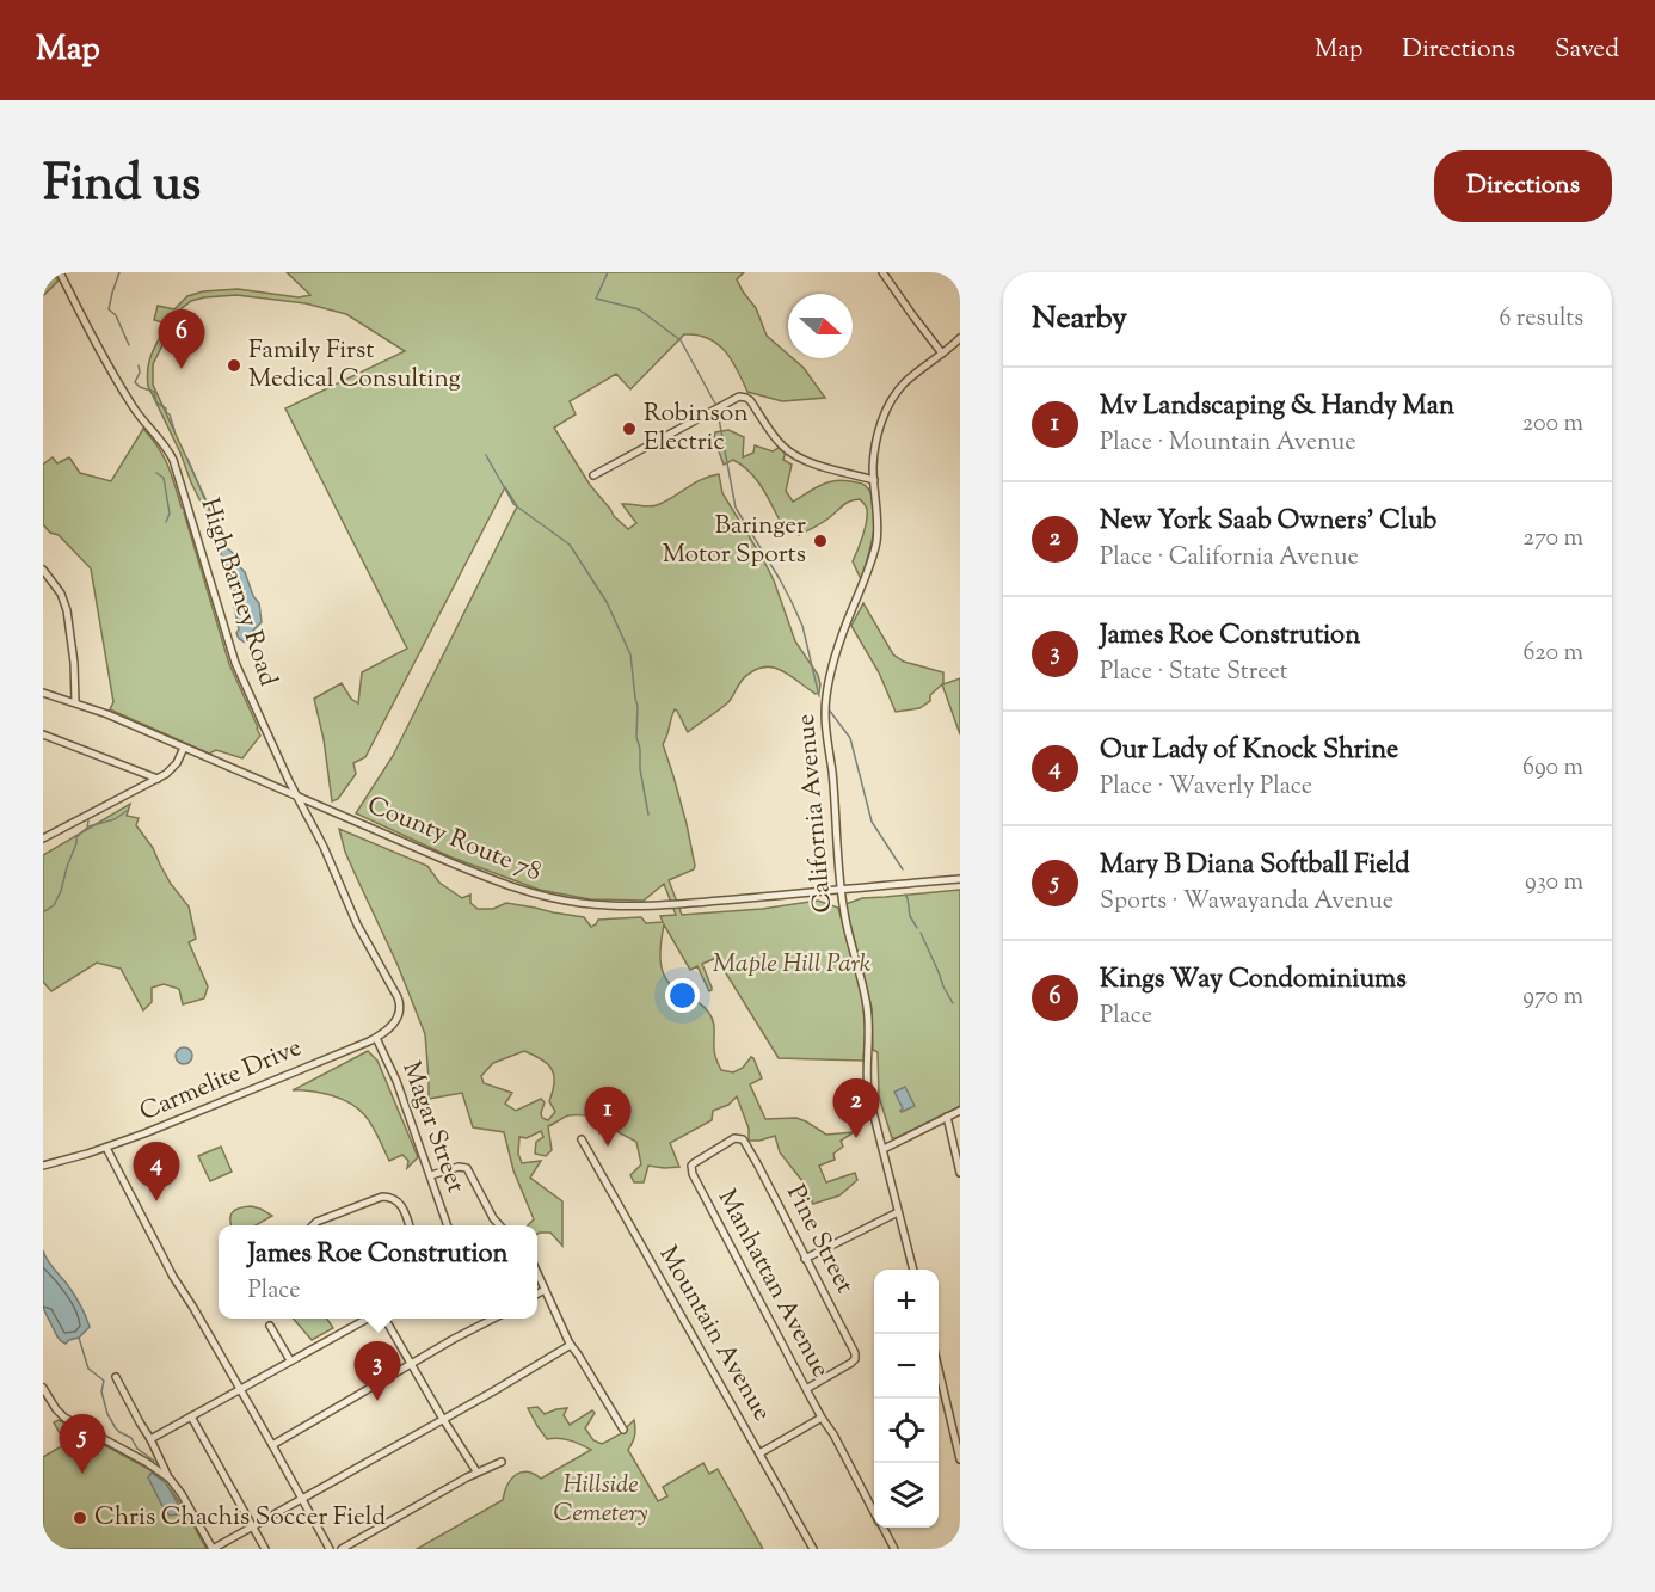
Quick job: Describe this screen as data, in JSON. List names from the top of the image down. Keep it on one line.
{"streets":{"street":["High Barney Road","California Avenue","County Route 78","Carmelite Drive","Magar Street","Pine Street","Manhattan Avenue","Mountain Avenue"]},"crossings":[["High Barney Road","County Route 78"],["High Barney Road","Carmelite Drive"],["California Avenue","County Route 78"],["Carmelite Drive","Magar Street"],["Pine Street","Manhattan Avenue"]],"parks":["Maple Hill Park","Hillside Cemetery"],"places":["Family First Medical Consulting","Robinson Electric","Baringer Motor Sports","Chris Chachis Soccer Field"],"north":"right","page":{"header":"Map","nav":["Map","Directions","Saved"],"title":"Find us","buttons":"Directions","heading":["Nearby","6 results"],"pins":["6","2","1","4","3","5"],"list":[{"mark":"1","name":"Mv Landscaping & Handy Man","note":"Place · Mountain Avenue","value":"200 m"},{"mark":"2","name":"New York Saab Owners’ Club","note":"Place · California Avenue","value":"270 m"},{"mark":"3","name":"James Roe Constrution","note":"Place · State Street","value":"620 m"},{"mark":"4","name":"Our Lady of Knock Shrine","note":"Place · Waverly Place","value":"690 m"},{"mark":"5","name":"Mary B Diana Softball Field","note":"Sports · Wawayanda Avenue","value":"930 m"},{"mark":"6","name":"Kings Way Condominiums","note":"Place","value":"970 m"}],"popup":["James Roe Constrution","Place"],"map_buttons":["+","−"]}}
